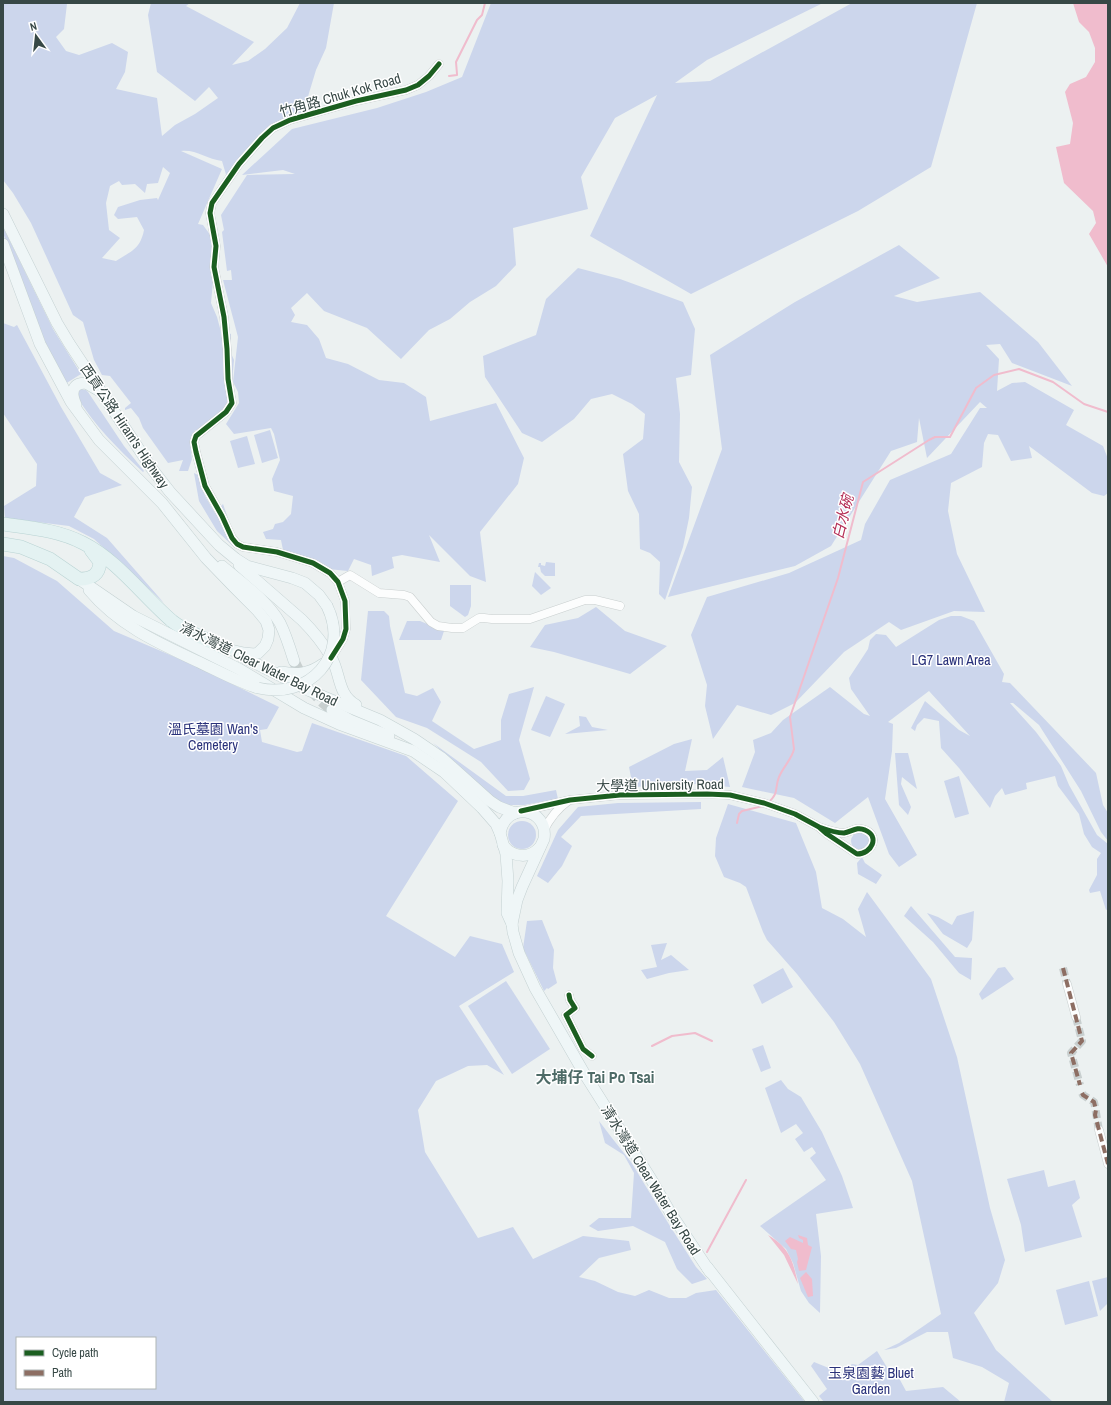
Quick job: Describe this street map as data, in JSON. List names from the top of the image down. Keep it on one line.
{"streets":{"main road":["西貢公路 Hiram's Highway","清水灣道 Clear Water Bay Road"],"street":["竹角路 Chuk Kok Road","大學道 University Road"]},"crossings":[["西貢公路 Hiram's Highway","清水灣道 Clear Water Bay Road"],["清水灣道 Clear Water Bay Road","大學道 University Road"]],"districts":["大埔仔 Tai Po Tsai"],"water":["白水碗"],"parks":["LG7 Lawn Area","溫氏墓園 Wan's Cemetery","玉泉園藝 Bluet Garden"],"legend":["Cycle path","Path"],"north":"top"}
